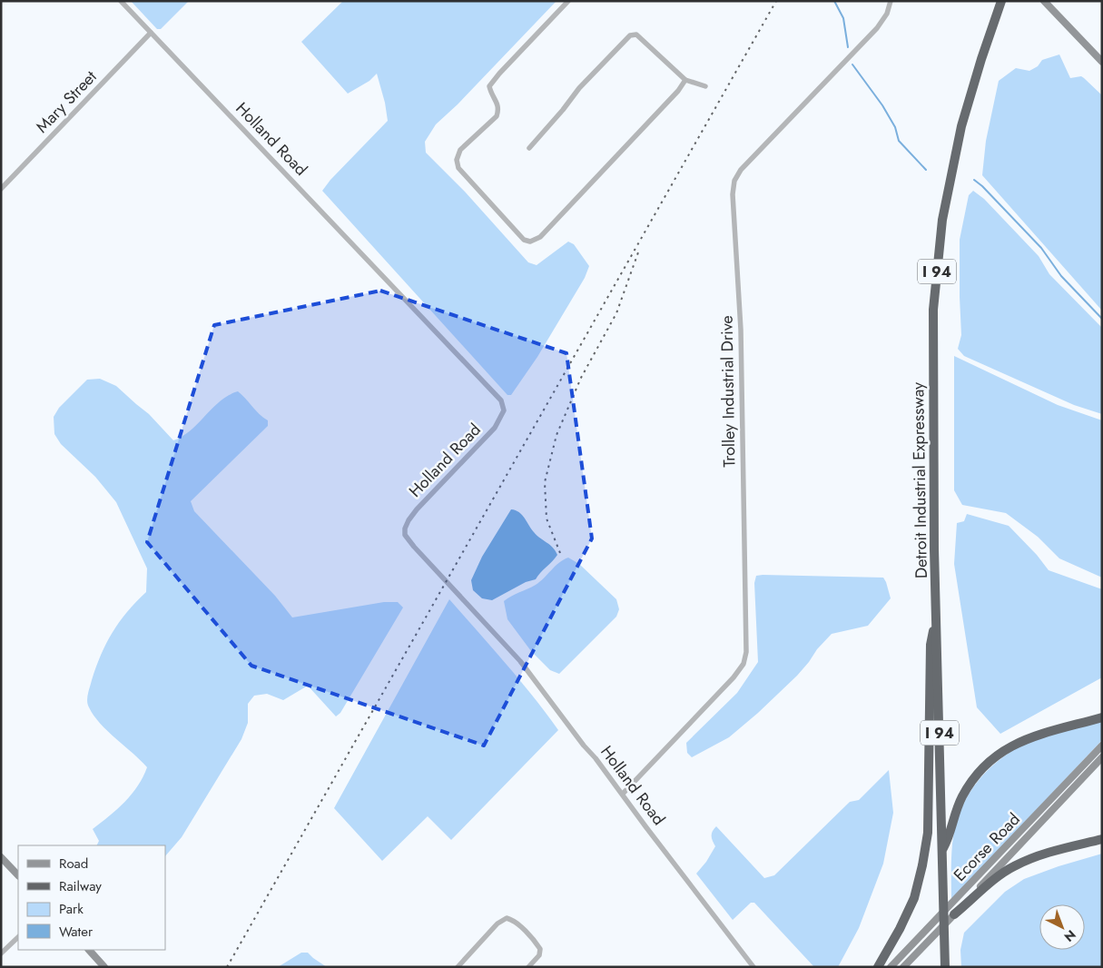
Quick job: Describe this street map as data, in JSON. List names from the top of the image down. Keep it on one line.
{"streets":{"highway":["I 94","Detroit Industrial Expressway"],"main road":["Ecorse Road"],"street":["Mary Street","Holland Road","Trolley Industrial Drive"]},"crossings":[["Mary Street","Holland Road"],["Holland Road","Trolley Industrial Drive"]],"legend":["Road","Railway","Park","Water"],"north":"bottom right"}
